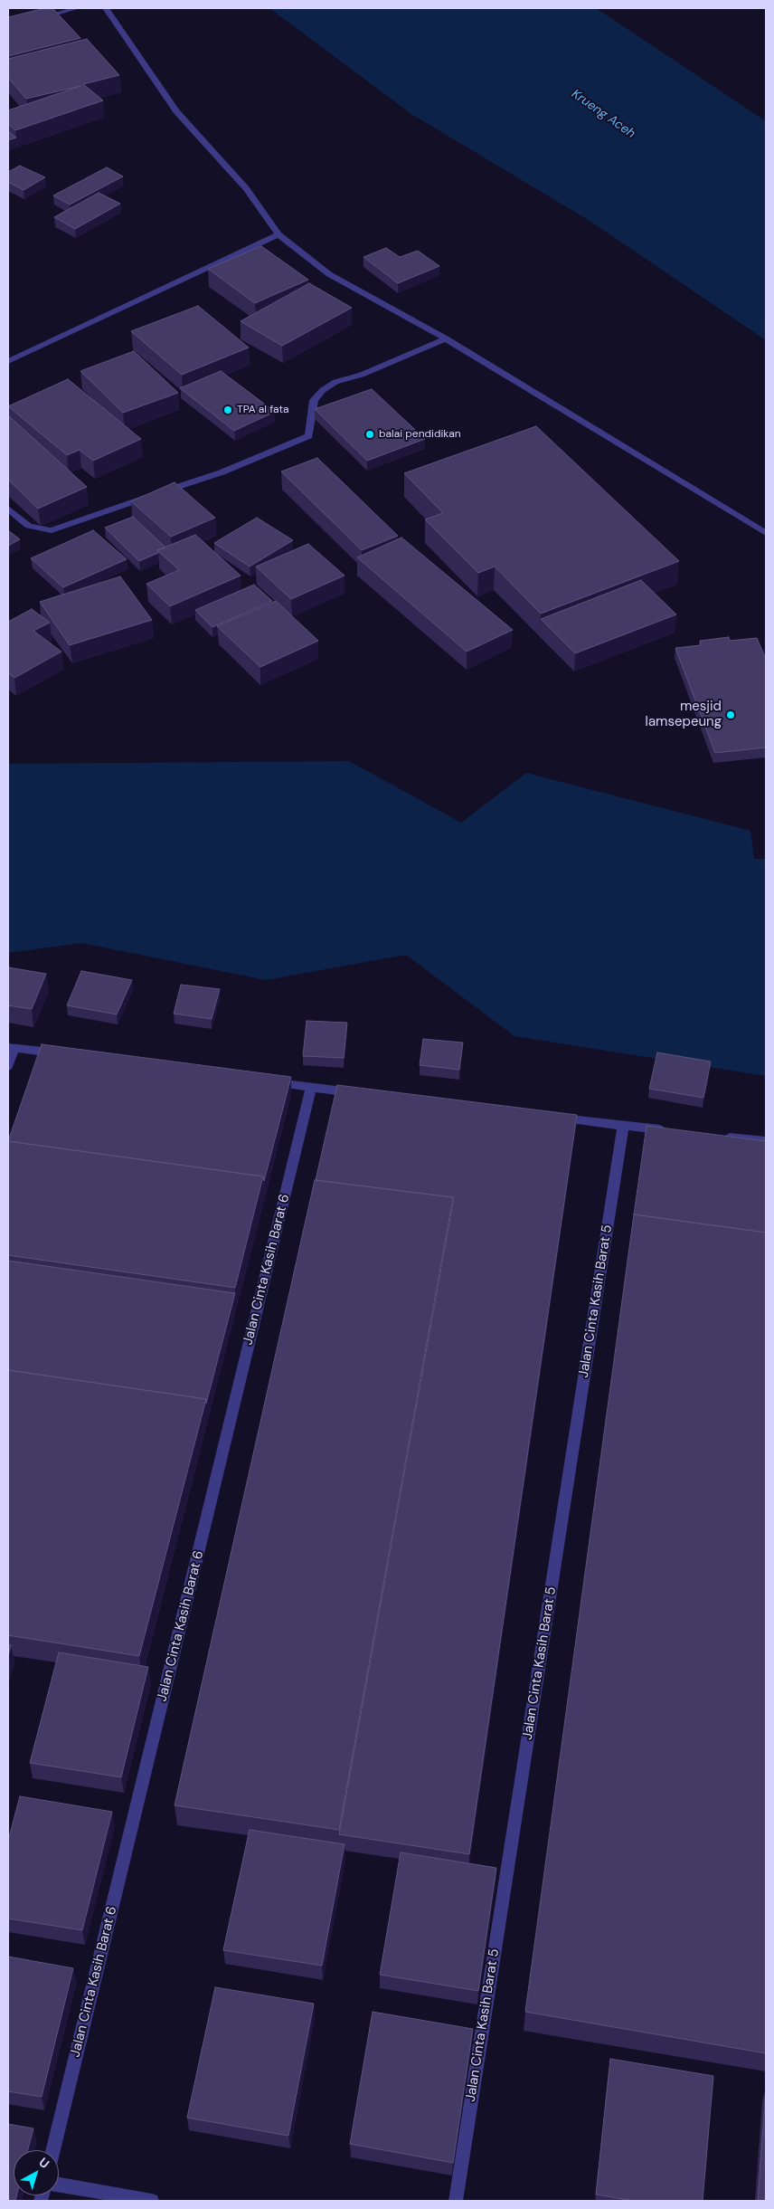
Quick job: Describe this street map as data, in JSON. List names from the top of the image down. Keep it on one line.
{"streets":{"street":["Jalan Cinta Kasih Barat 6","Jalan Cinta Kasih Barat 5"]},"water":["Krueng Aceh"],"places":["TPA al fata","balai pendidikan","mesjid lamsepeung"],"north":"top right"}
